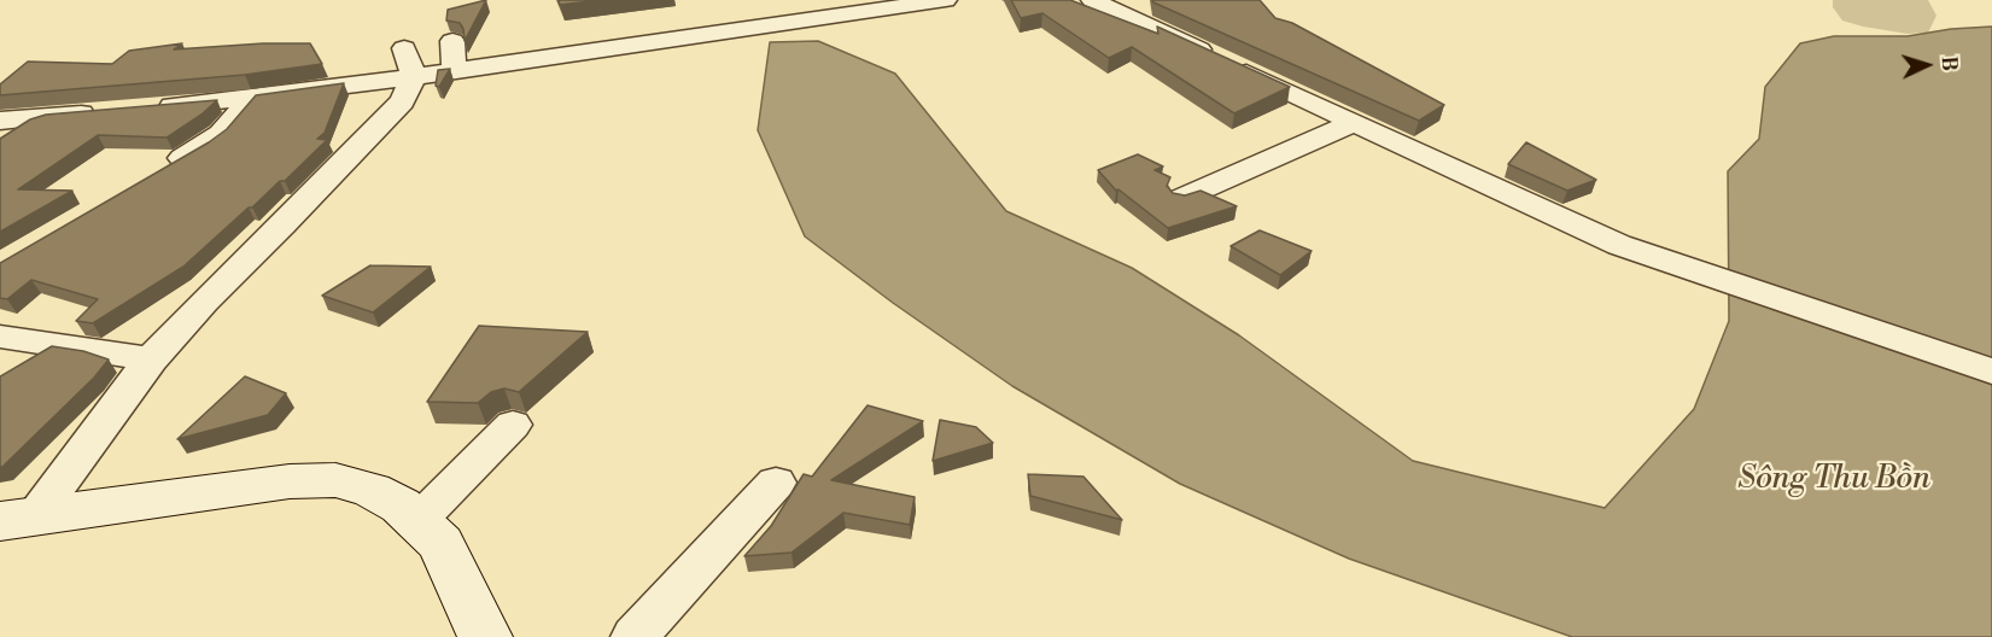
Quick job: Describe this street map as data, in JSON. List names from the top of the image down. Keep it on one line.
{"water":["Sông Thu Bồn"],"north":"right"}
